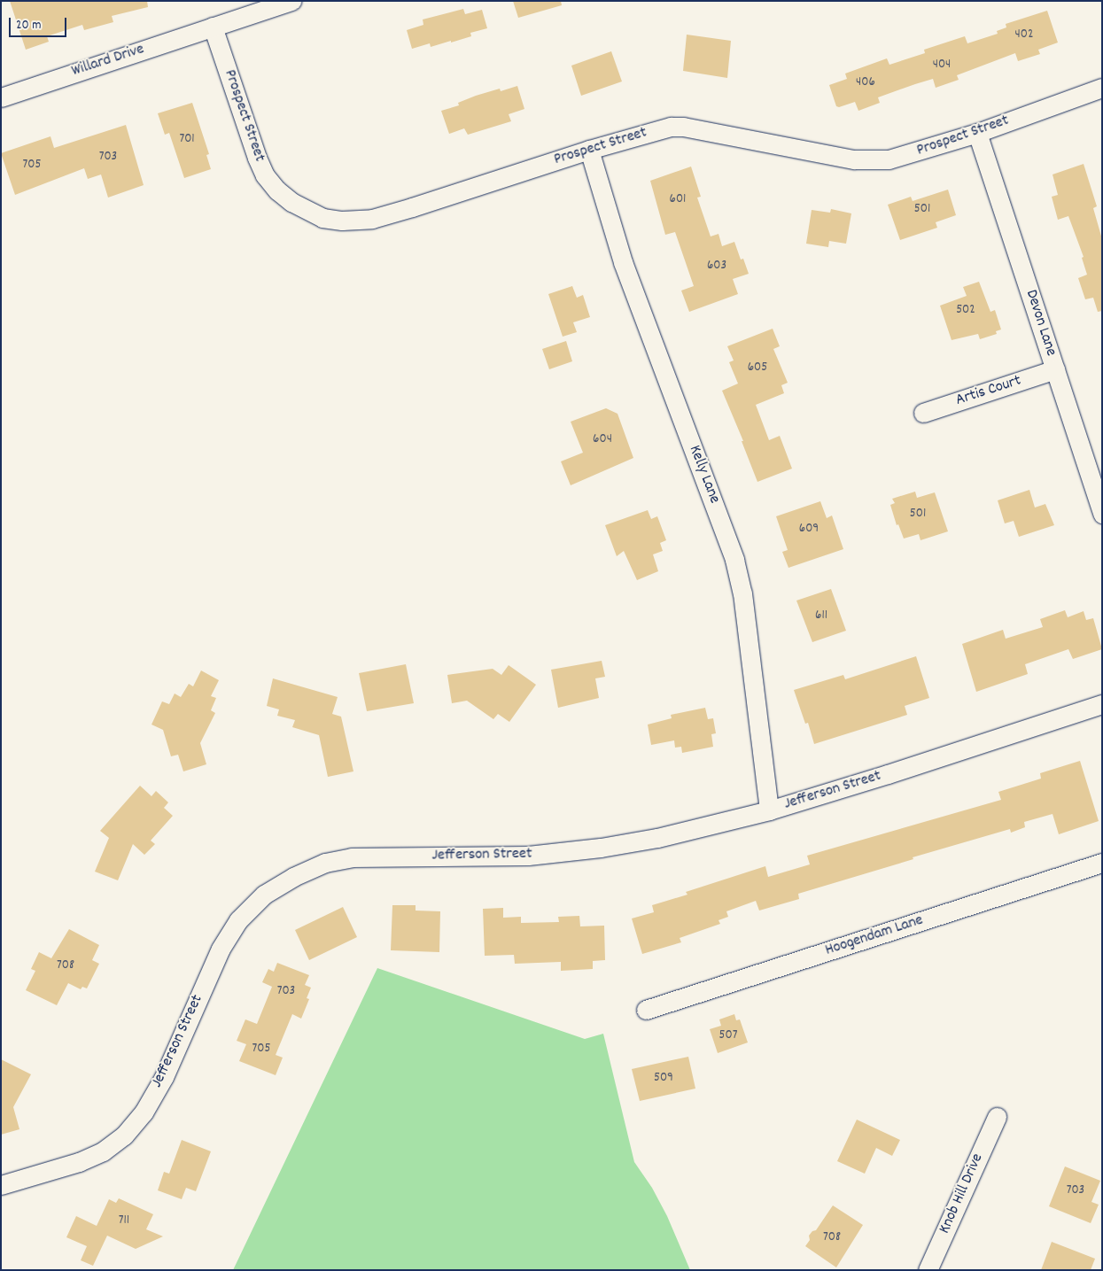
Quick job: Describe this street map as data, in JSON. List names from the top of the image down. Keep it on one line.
{"streets":{"street":["Willard Drive","Prospect Street","Devon Lane","Artis Court","Kelly Lane","Jefferson Street","Hoogendam Lane","Knob Hill Drive"]},"crossings":[["Willard Drive","Prospect Street"],["Prospect Street","Devon Lane"],["Prospect Street","Kelly Lane"],["Devon Lane","Artis Court"],["Kelly Lane","Jefferson Street"]],"house_numbers":["402","404","406","701","703","705","601","501","603","502","605","604","501","609","611","708","703","507","705","509","703","711","708"],"scale_bar":"20 m"}
